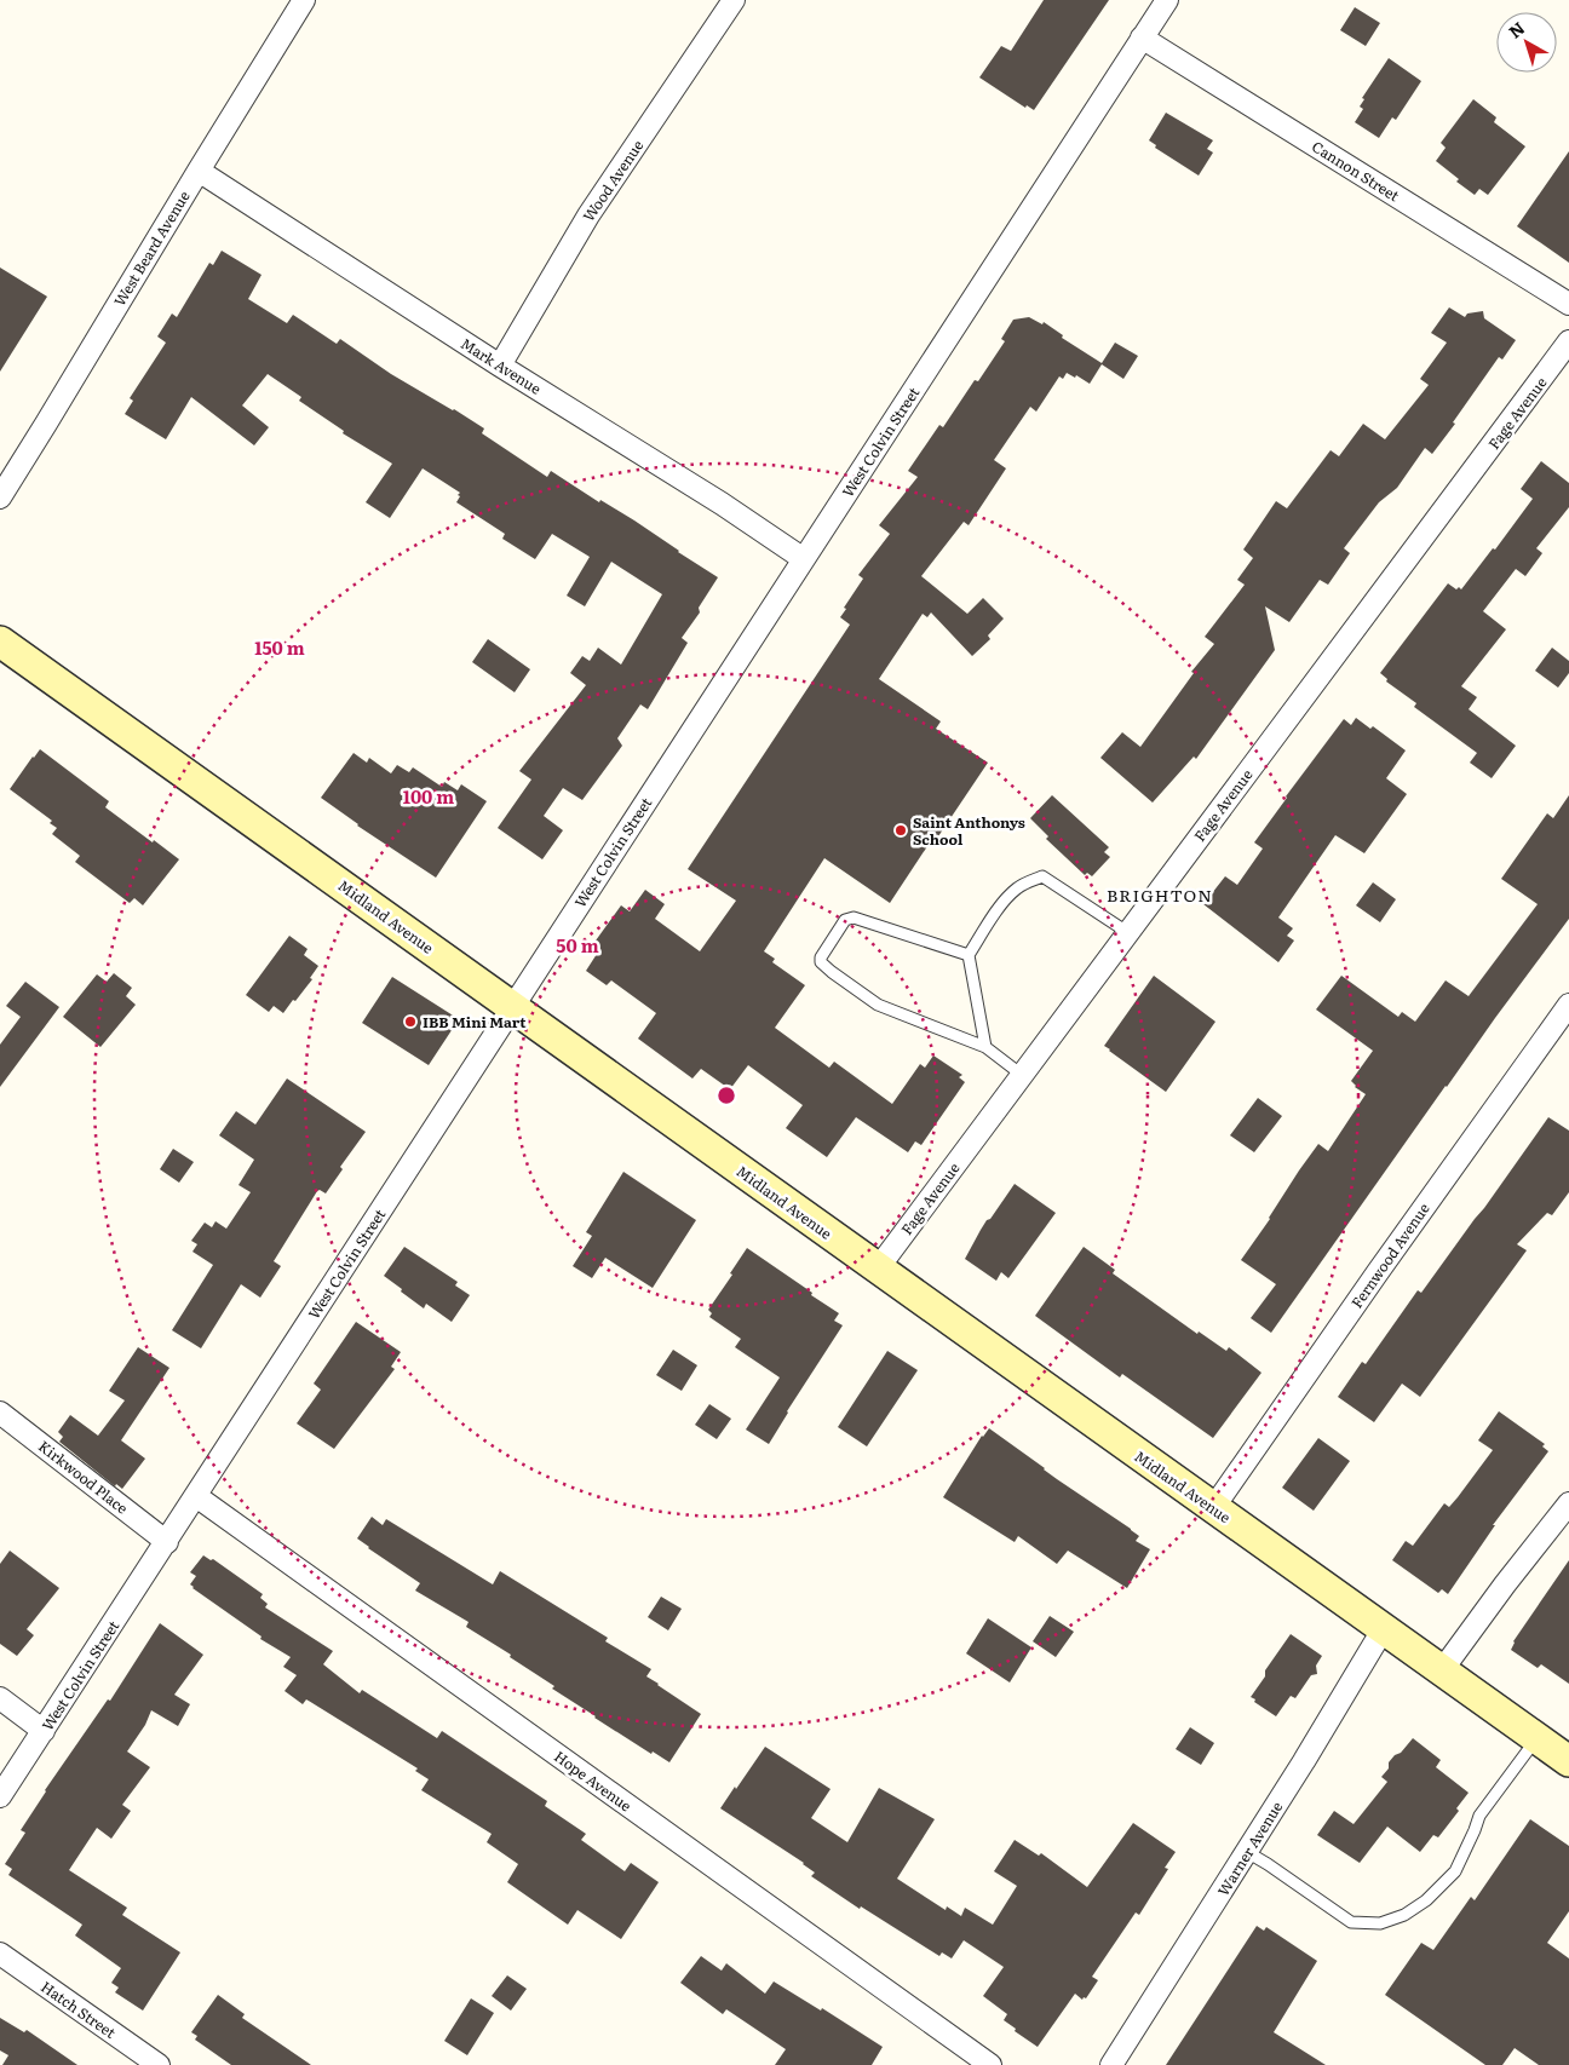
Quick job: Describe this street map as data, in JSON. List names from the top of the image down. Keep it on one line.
{"streets":{"street":["Cannon Street","Wood Avenue","West Beard Avenue","Mark Avenue","Fage Avenue","West Colvin Street","Midland Avenue","Fernwood Avenue","Kirkwood Place","Hope Avenue","Warner Avenue","Hatch Street"]},"crossings":[["Cannon Street","West Colvin Street"],["Wood Avenue","Mark Avenue"],["West Beard Avenue","Mark Avenue"],["Mark Avenue","West Colvin Street"],["Fage Avenue","Midland Avenue"],["West Colvin Street","Midland Avenue"],["West Colvin Street","Kirkwood Place"],["West Colvin Street","Hope Avenue"],["Midland Avenue","Fernwood Avenue"],["Midland Avenue","Warner Avenue"]],"districts":["BRIGHTON"],"places":["Saint Anthonys School","IBB Mini Mart"],"north":"top left","rings":["150 m","100 m","50 m"]}
